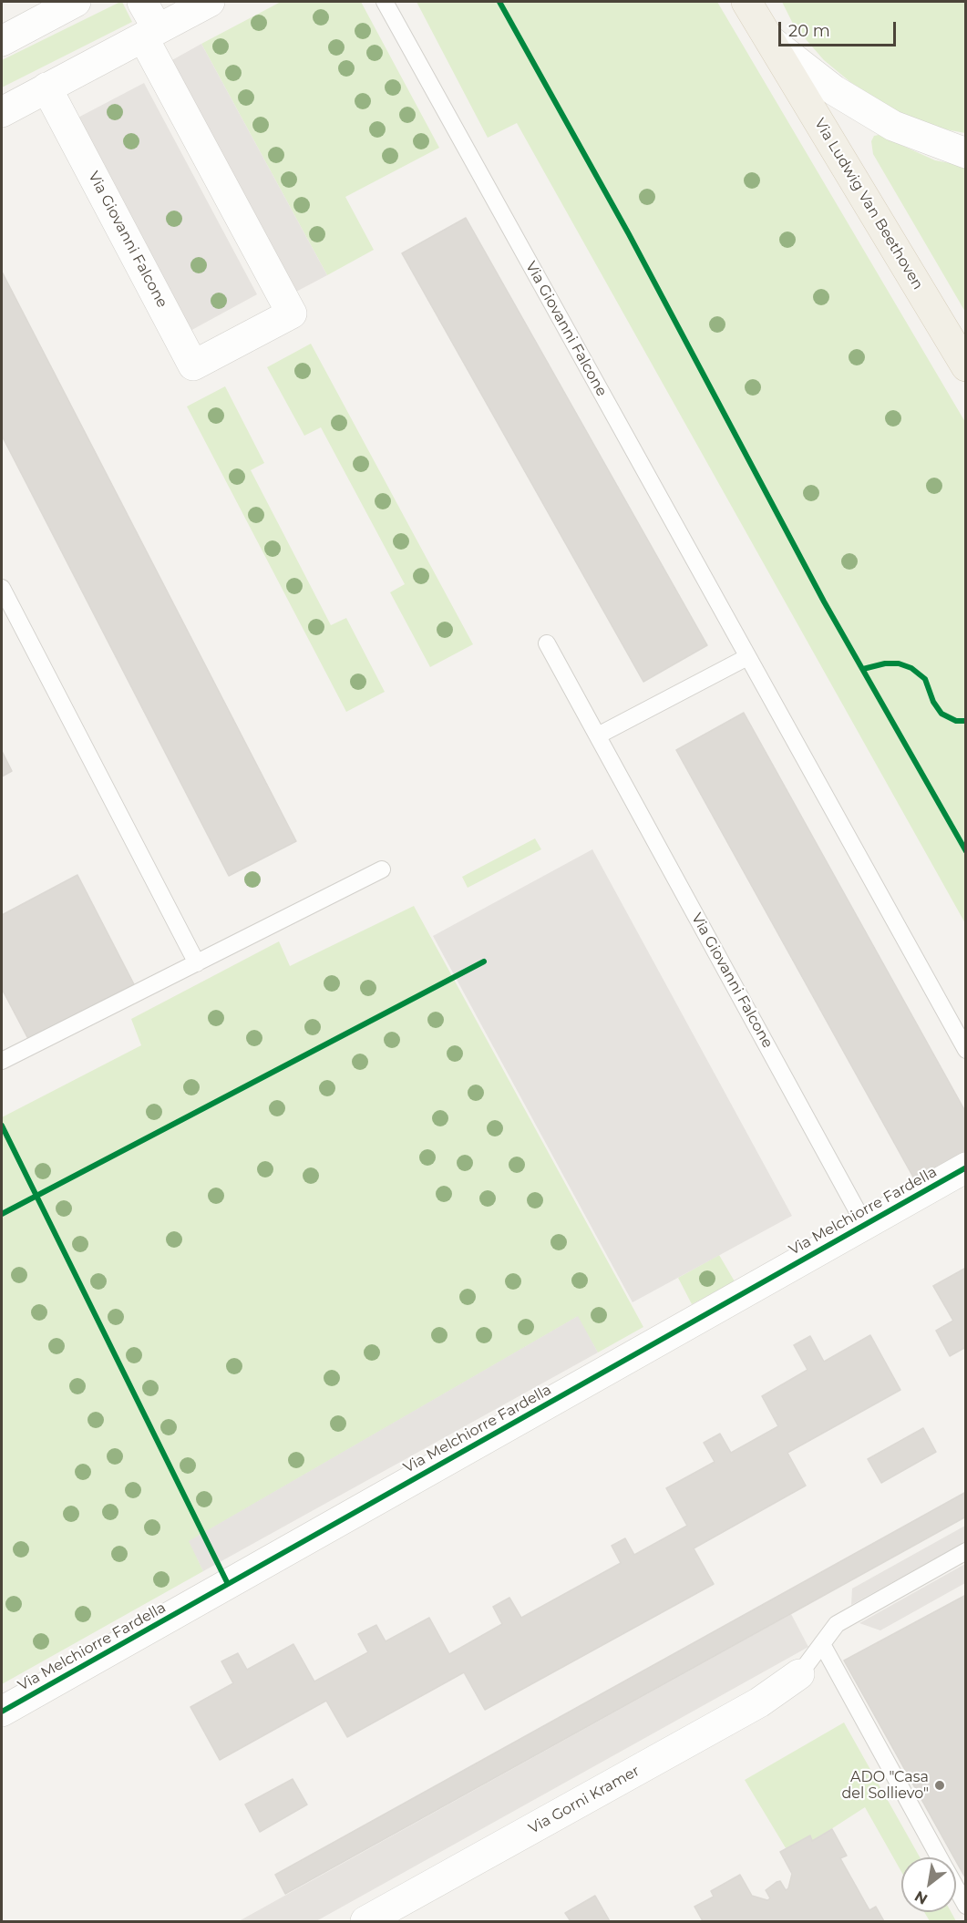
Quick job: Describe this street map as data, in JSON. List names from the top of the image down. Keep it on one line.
{"streets":{"main road":["Via Ludwig Van Beethoven"],"street":["Via Giovanni Falcone","Via Melchiorre Fardella","Via Gorni Kramer"]},"crossings":[["Via Giovanni Falcone","Via Melchiorre Fardella"]],"places":["ADO \"Casa del Sollievo\""],"scale_bar":"20 m","north":"bottom left"}
